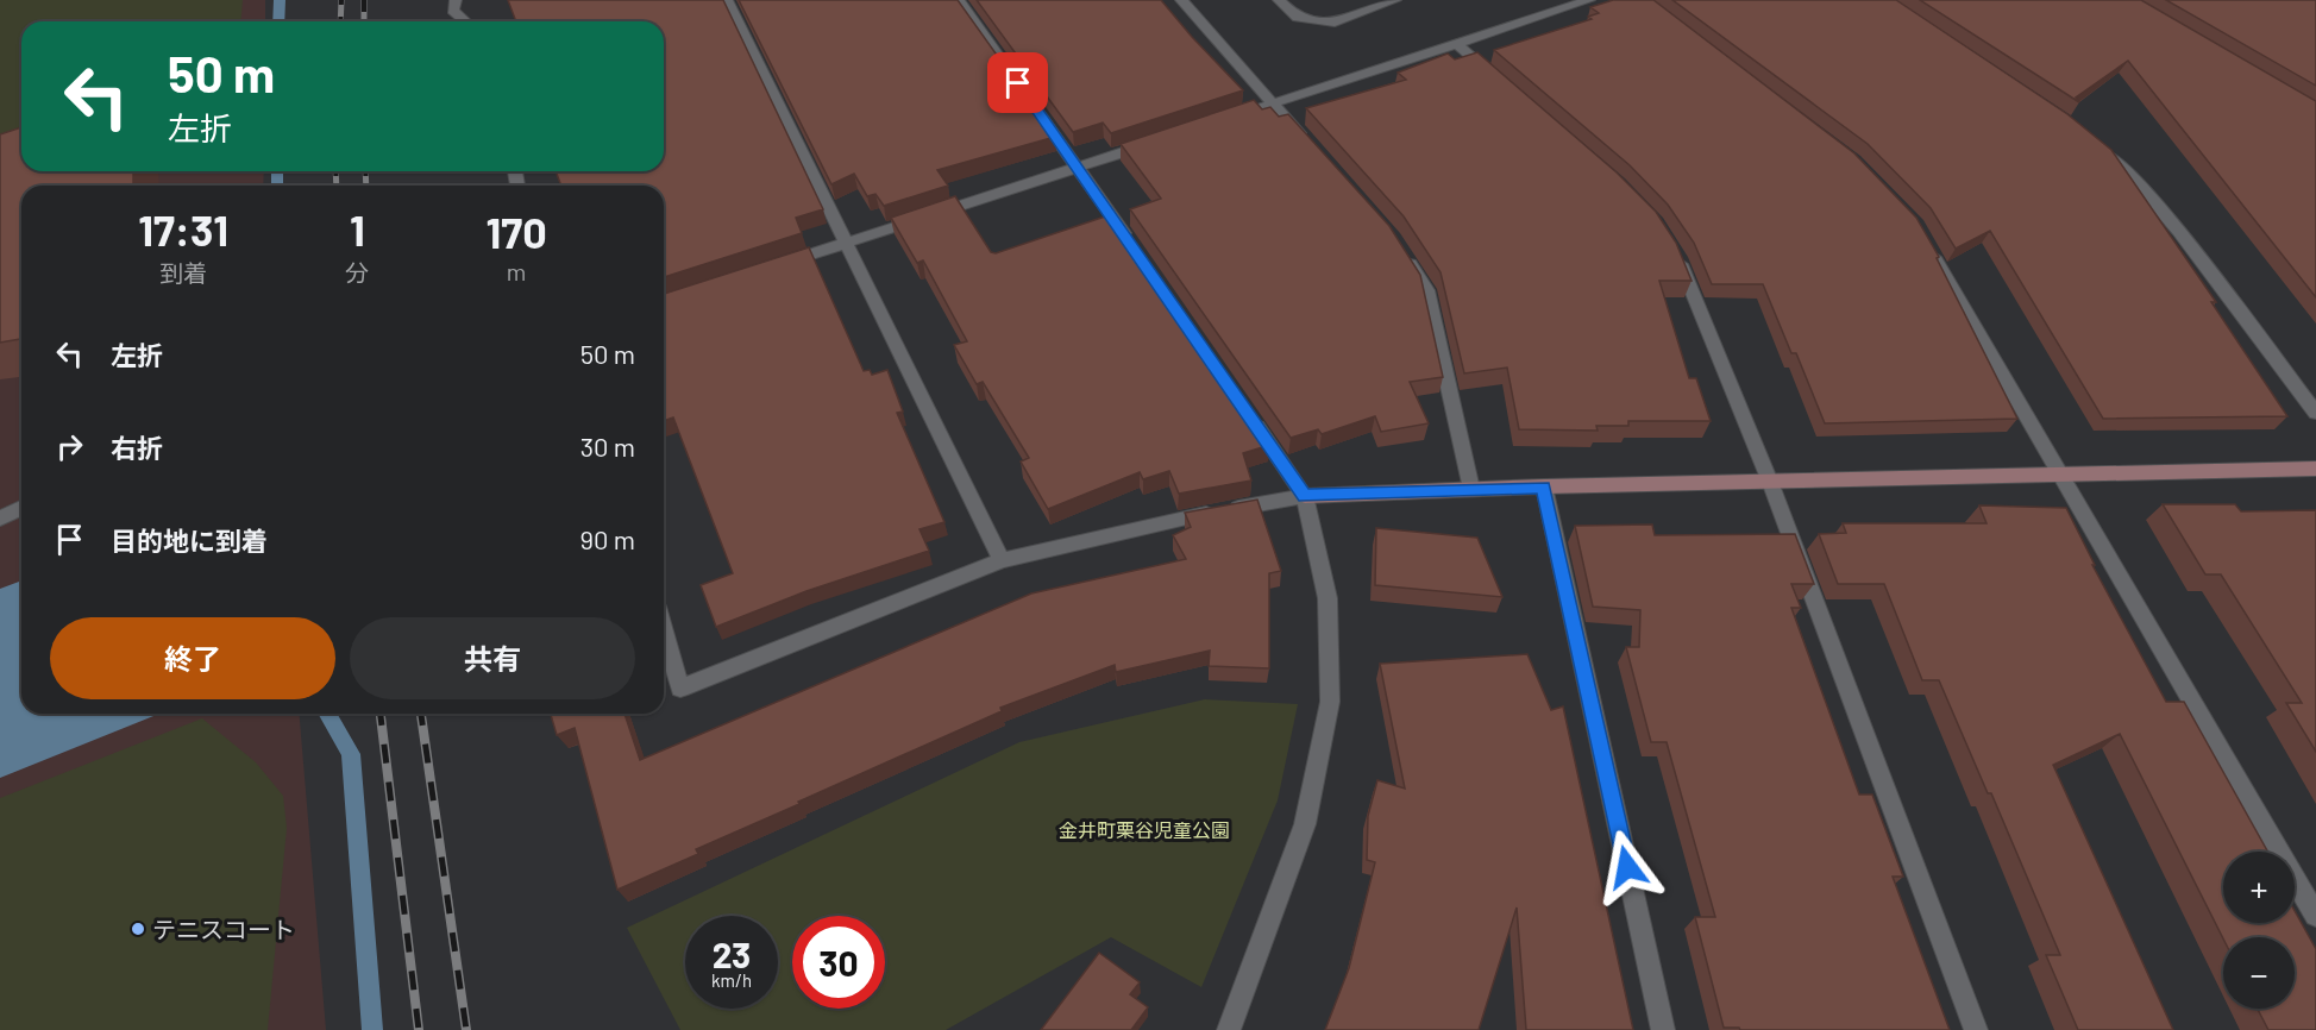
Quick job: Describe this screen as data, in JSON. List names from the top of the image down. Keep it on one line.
{"parks":["金井町栗谷児童公園"],"places":["テニスコート"],"page":{"turn":["50 m","左折"],"eta":["17:31","到着","1","分","170","m"],"list":[{"name":"左折","value":"50 m"},{"name":"右折","value":"30 m"},{"name":"目的地に到着","value":"90 m"}],"buttons":["終了","共有"],"map_buttons":["+","−"],"speed":"23 km/h","limit":"30"}}
